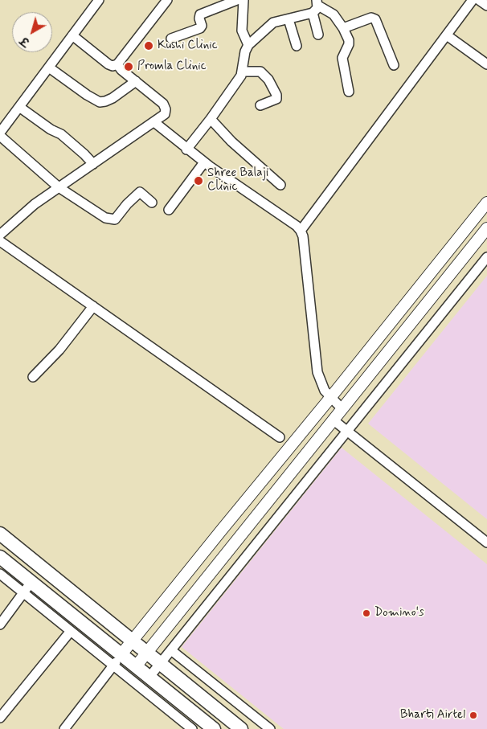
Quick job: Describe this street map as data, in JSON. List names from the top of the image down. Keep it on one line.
{"places":["Kushi Clinic","Promla Clinic","Shree Balaji Clinic","Domino's","Bharti Airtel"],"north":"bottom left"}
